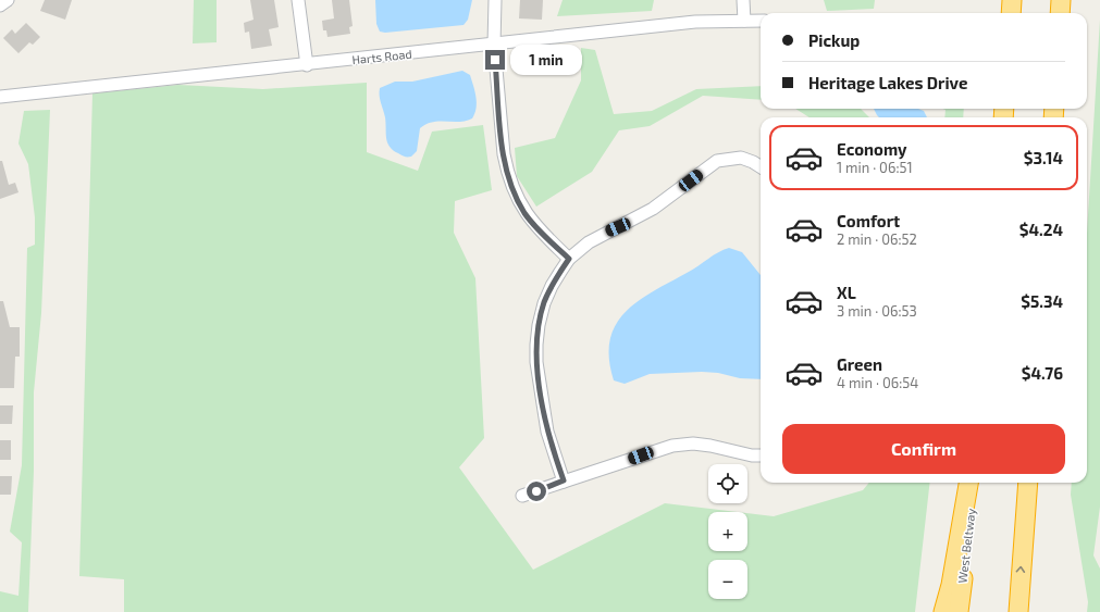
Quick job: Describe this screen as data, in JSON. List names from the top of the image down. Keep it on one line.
{"streets":{"highway":["West Beltway"],"street":["Harts Road"]},"page":{"banner":["Pickup","Heritage Lakes Drive"],"bubble":"1 min","list":[{"name":"Economy","note":"1 min · 06:51","value":"$3.14"},{"name":"Comfort","note":"2 min · 06:52","value":"$4.24"},{"name":"XL","note":"3 min · 06:53","value":"$5.34"},{"name":"Green","note":"4 min · 06:54","value":"$4.76"}],"buttons":"Confirm","map_buttons":["+","−"]}}
